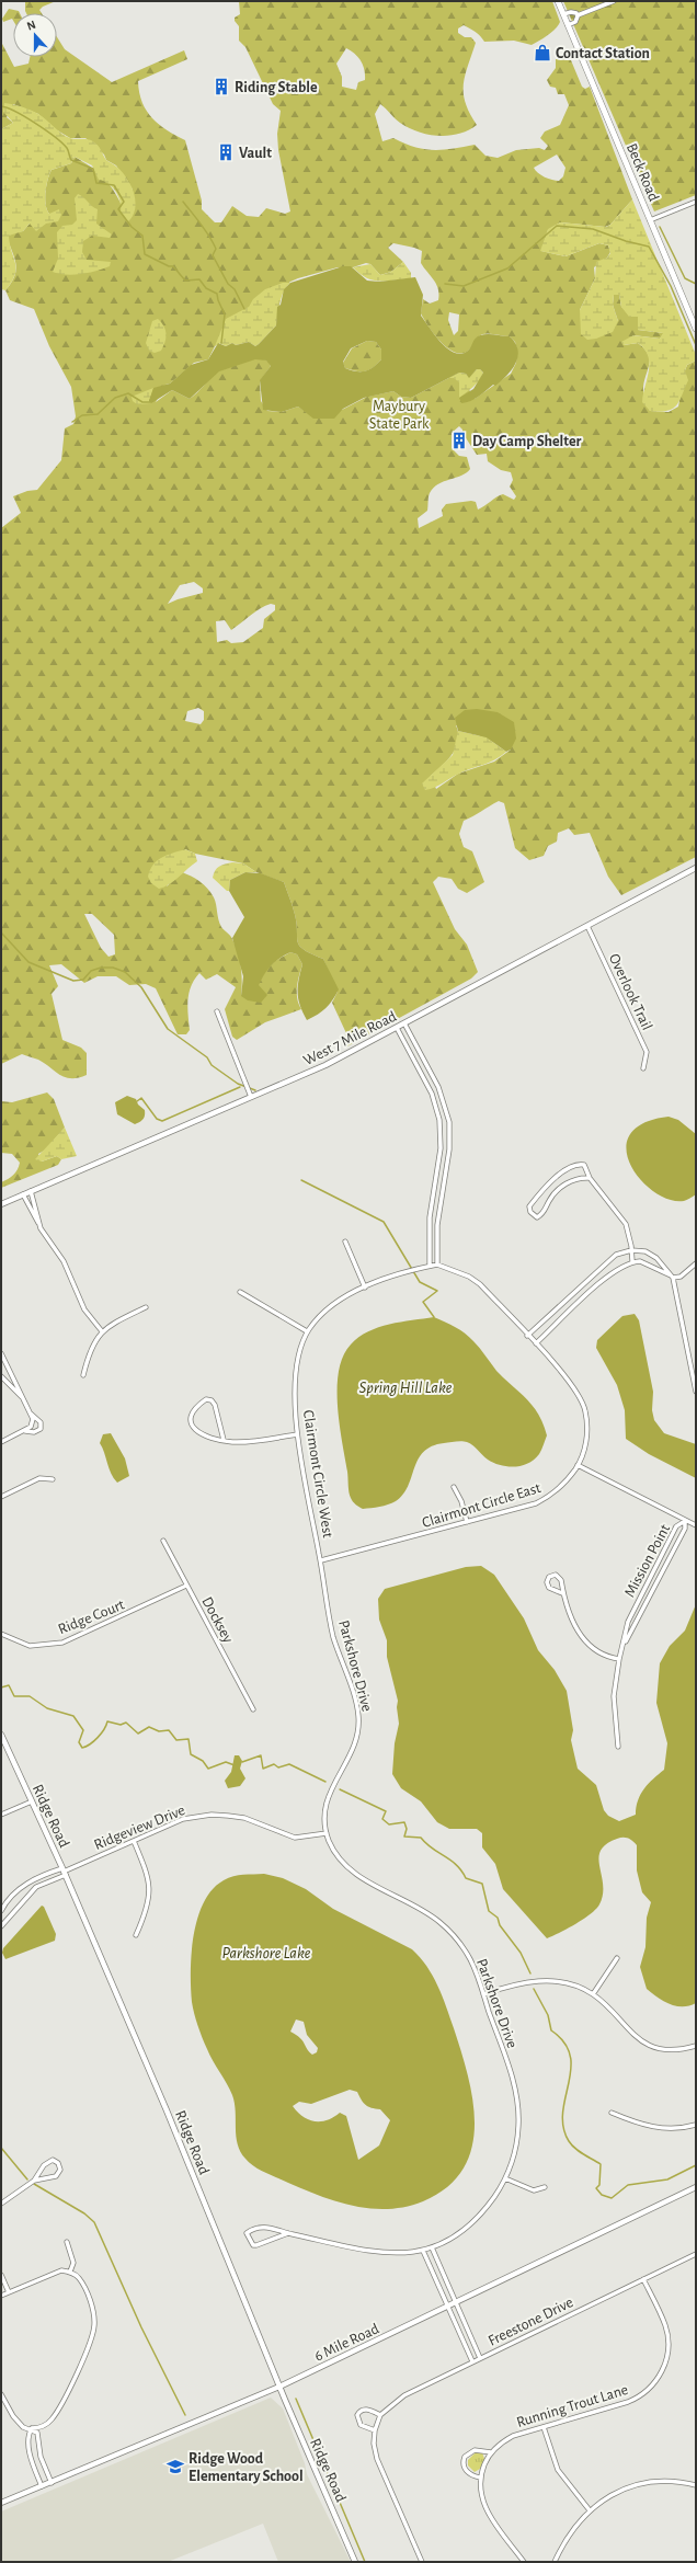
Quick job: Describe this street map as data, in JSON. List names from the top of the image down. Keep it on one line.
{"streets":{"main road":["Beck Road"],"street":["Overlook Trail","West 7 Mile Road","Clairmont Circle West","Clairmont Circle East","Mission Point","Ridge Court","Docksey","Parkshore Drive","Ridge Road","Ridgeview Drive","Freestone Drive","6 Mile Road","Running Trout Lane"]},"crossings":[["Overlook Trail","West 7 Mile Road"],["Clairmont Circle West","Clairmont Circle East"],["Clairmont Circle West","Parkshore Drive"],["Clairmont Circle East","Parkshore Drive"],["Ridge Court","Docksey"],["Parkshore Drive","Ridgeview Drive"],["Ridge Road","Ridgeview Drive"],["Ridge Road","6 Mile Road"],["Freestone Drive","Running Trout Lane"]],"water":["Spring Hill Lake","Parkshore Lake"],"parks":["Maybury State Park"],"places":{"shop":["Contact Station"],"building":["Riding Stable","Vault","Day Camp Shelter"],"school or university":["Ridge Wood Elementary School"]},"north":"top"}
